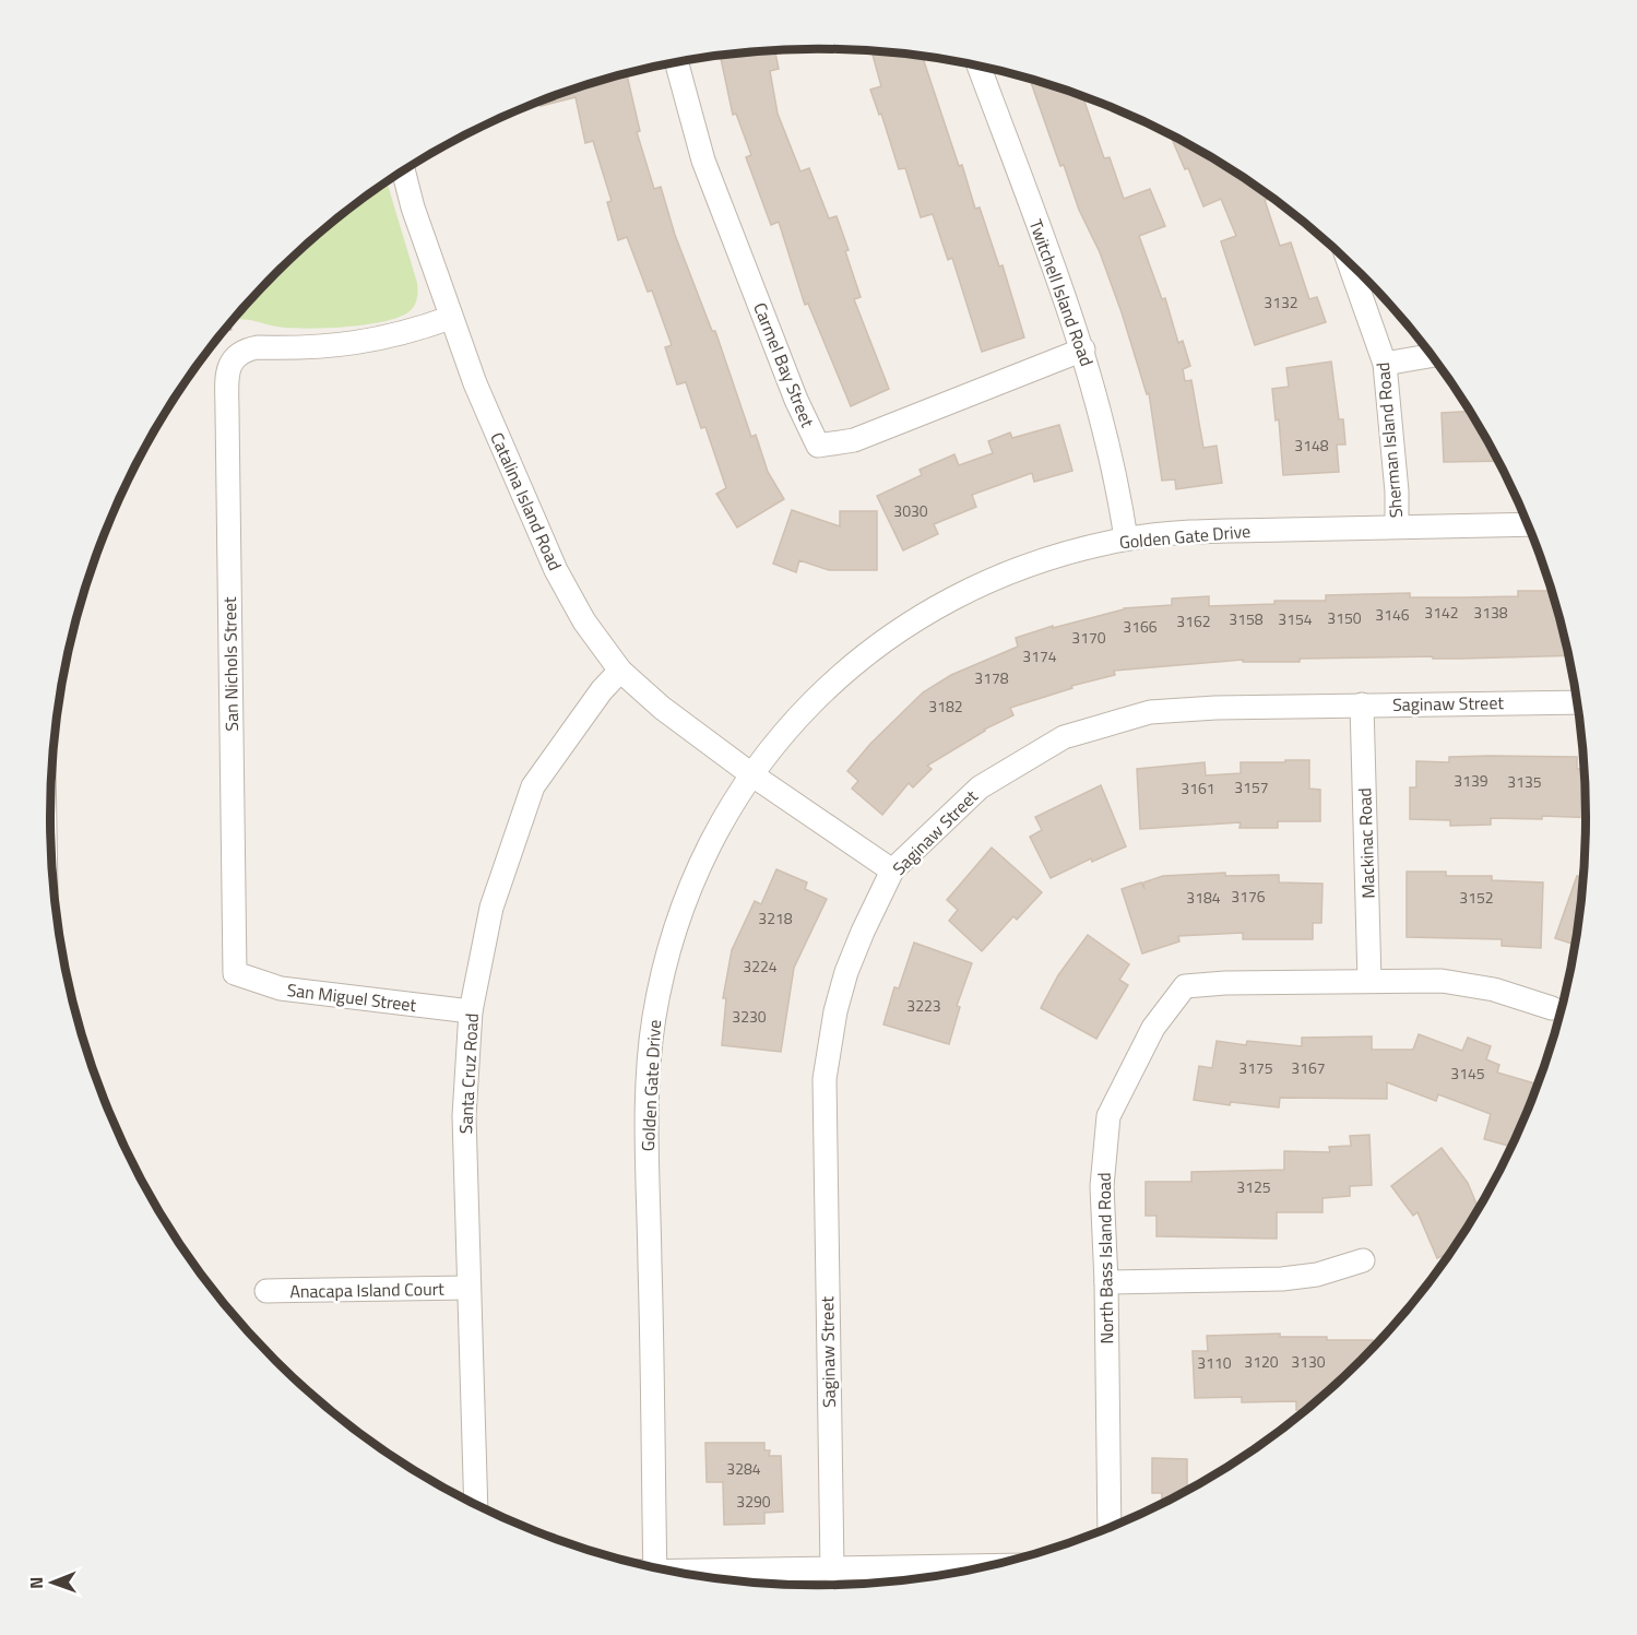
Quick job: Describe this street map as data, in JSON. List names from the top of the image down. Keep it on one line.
{"streets":{"street":["Twitchell Island Road","Carmel Bay Street","Sherman Island Road","Catalina Island Road","Golden Gate Drive","San Nichols Street","Saginaw Street","Mackinac Road","San Miguel Street","Santa Cruz Road","North Bass Island Road","Anacapa Island Court"]},"crossings":[["Twitchell Island Road","Carmel Bay Street"],["Twitchell Island Road","Golden Gate Drive"],["Sherman Island Road","Golden Gate Drive"],["Catalina Island Road","Golden Gate Drive"],["Catalina Island Road","San Nichols Street"],["Catalina Island Road","Saginaw Street"],["Catalina Island Road","Santa Cruz Road"],["San Nichols Street","San Miguel Street"],["Saginaw Street","Mackinac Road"],["Mackinac Road","North Bass Island Road"],["San Miguel Street","Santa Cruz Road"],["Santa Cruz Road","Anacapa Island Court"]],"house_numbers":["3132","3148","3030","3142","3138","3146","3150","3158","3154","3162","3166","3170","3174","3178","3182","3139","3135","3157","3161","3176","3184","3152","3218","3224","3223","3230","3175","3167","3145","3125","3120","3130","3110","3284","3290"],"north":"left"}
